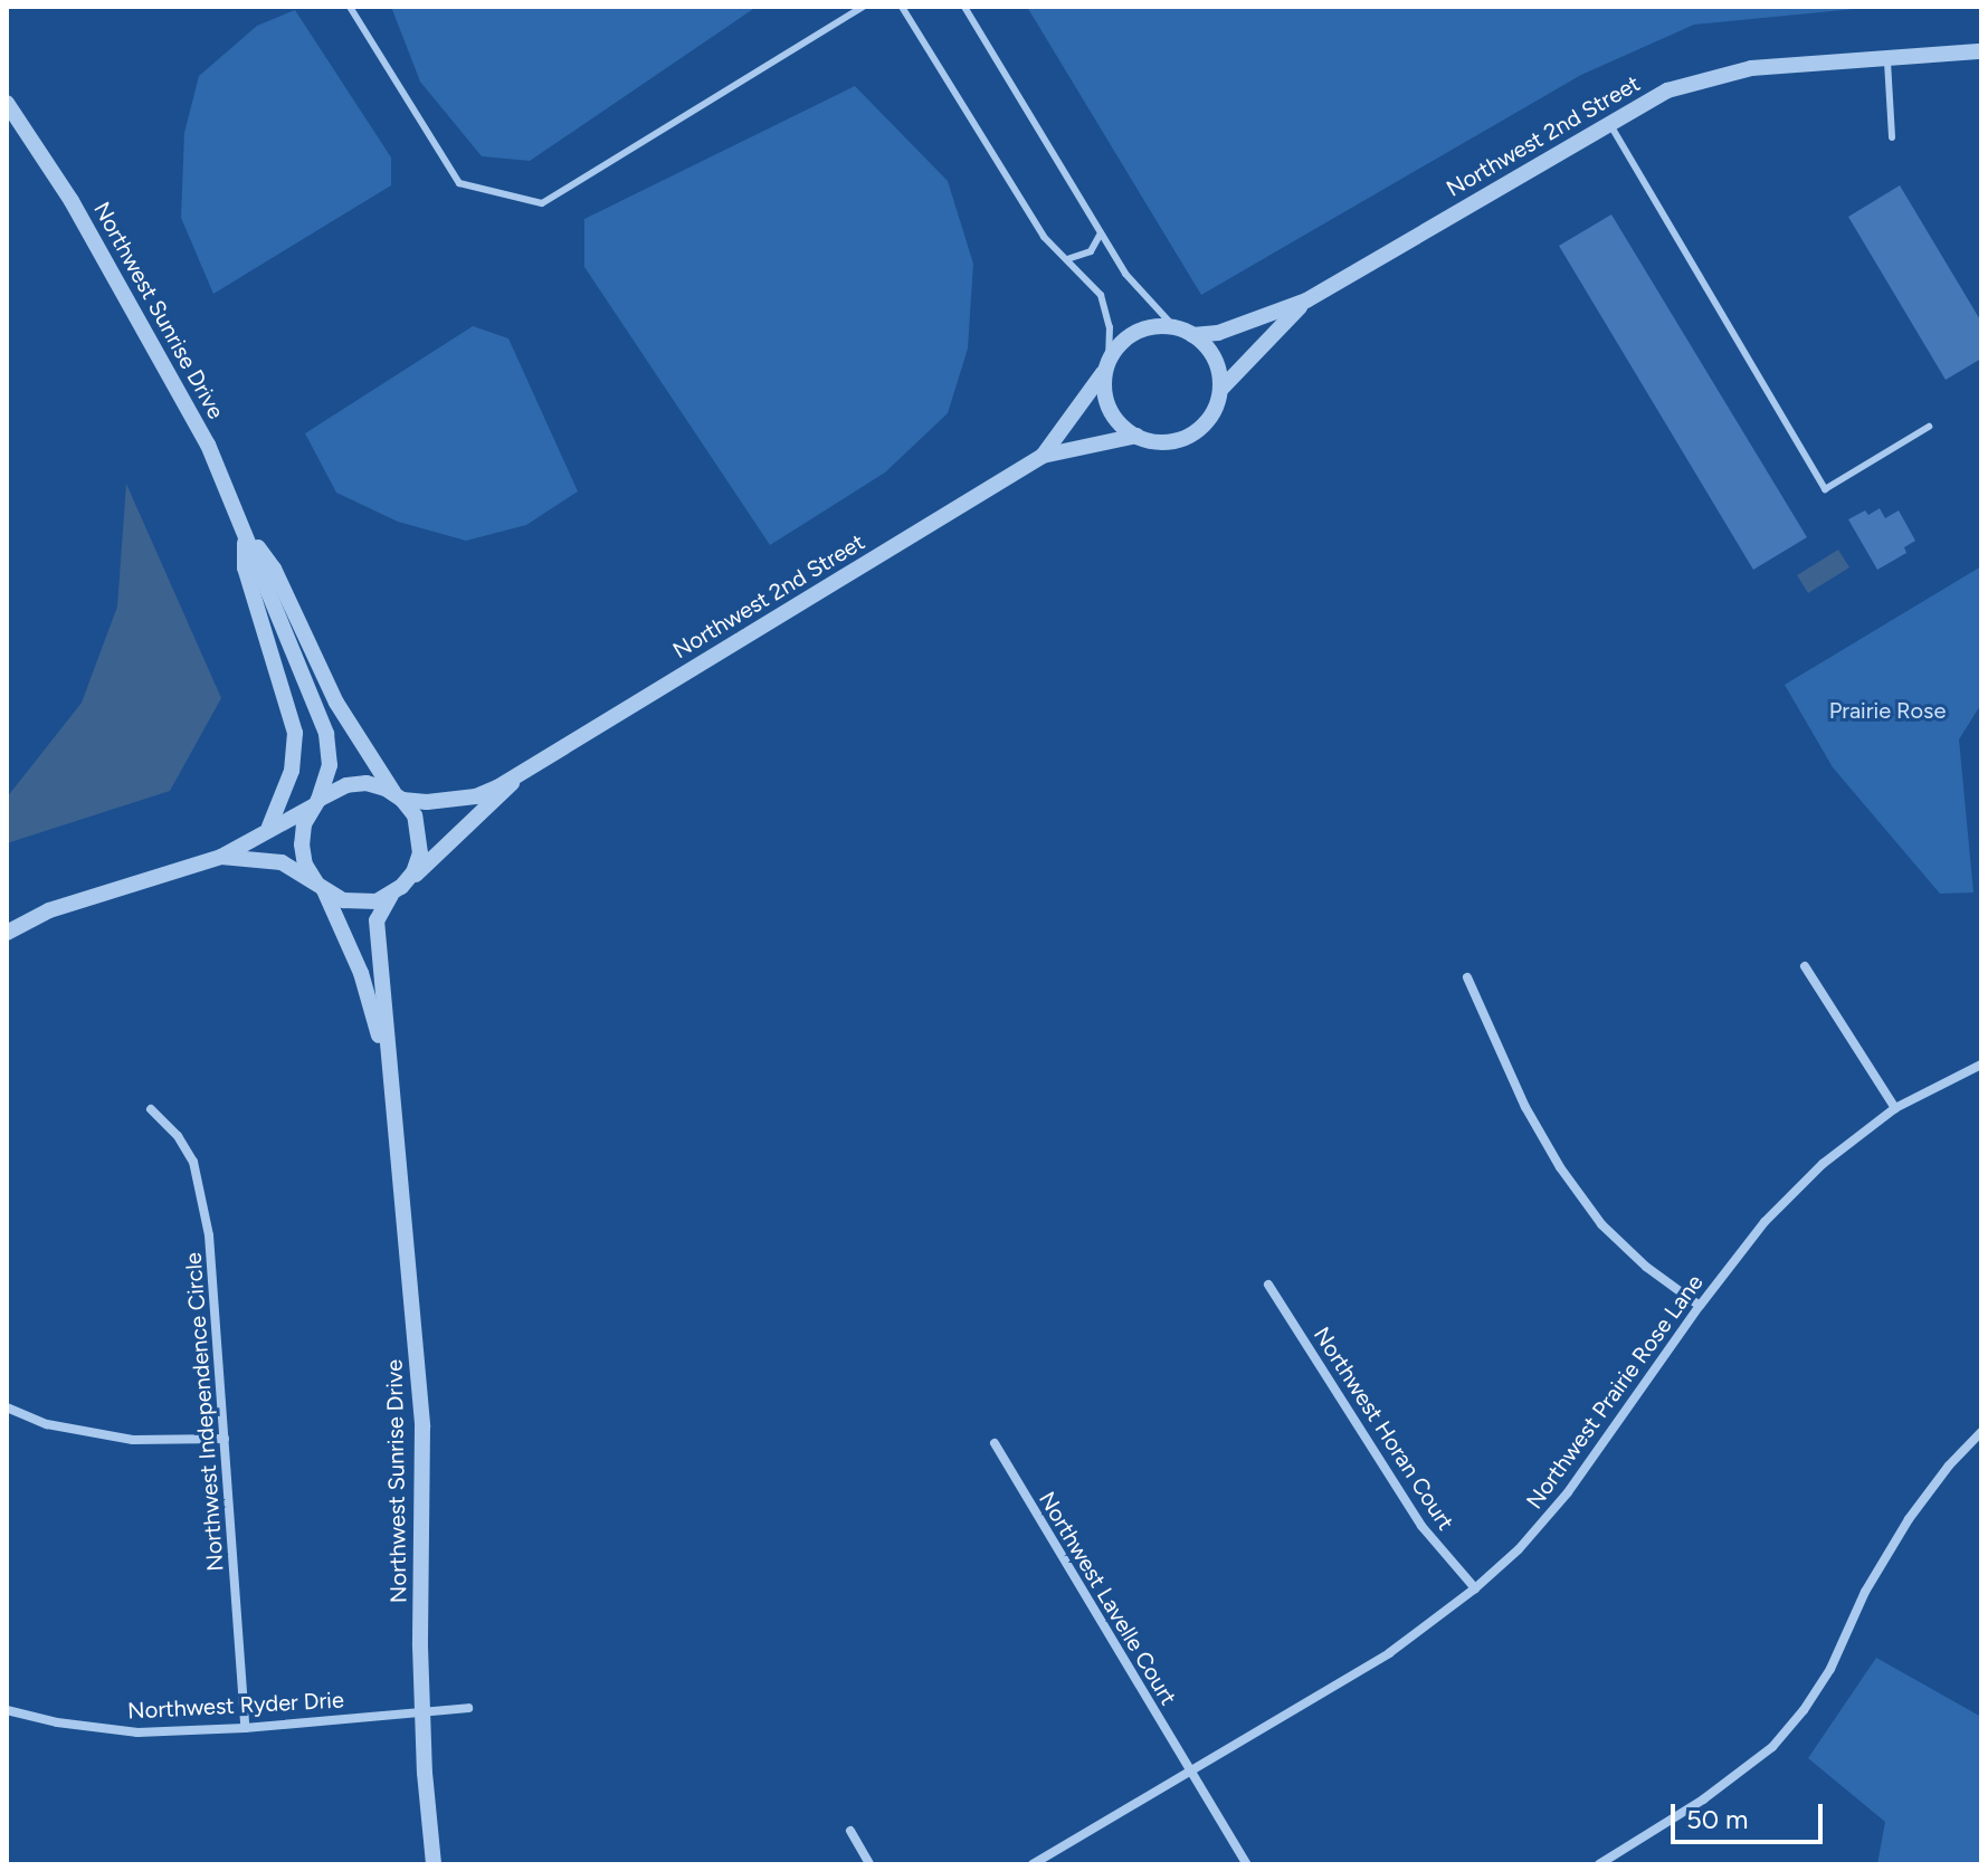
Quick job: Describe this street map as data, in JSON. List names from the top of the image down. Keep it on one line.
{"streets":{"street":["Northwest 2nd Street","Northwest Sunrise Drive","Northwest Prairie Rose Lane","Northwest Independence Circle","Northwest Horan Court","Northwest Lavelle Court","Northwest Ryder Drie"]},"crossings":[["Northwest 2nd Street","Northwest Sunrise Drive"],["Northwest Sunrise Drive","Northwest Ryder Drie"],["Northwest Prairie Rose Lane","Northwest Horan Court"],["Northwest Prairie Rose Lane","Northwest Lavelle Court"],["Northwest Independence Circle","Northwest Ryder Drie"]],"parks":["Prairie Rose"],"scale_bar":"50 m"}
